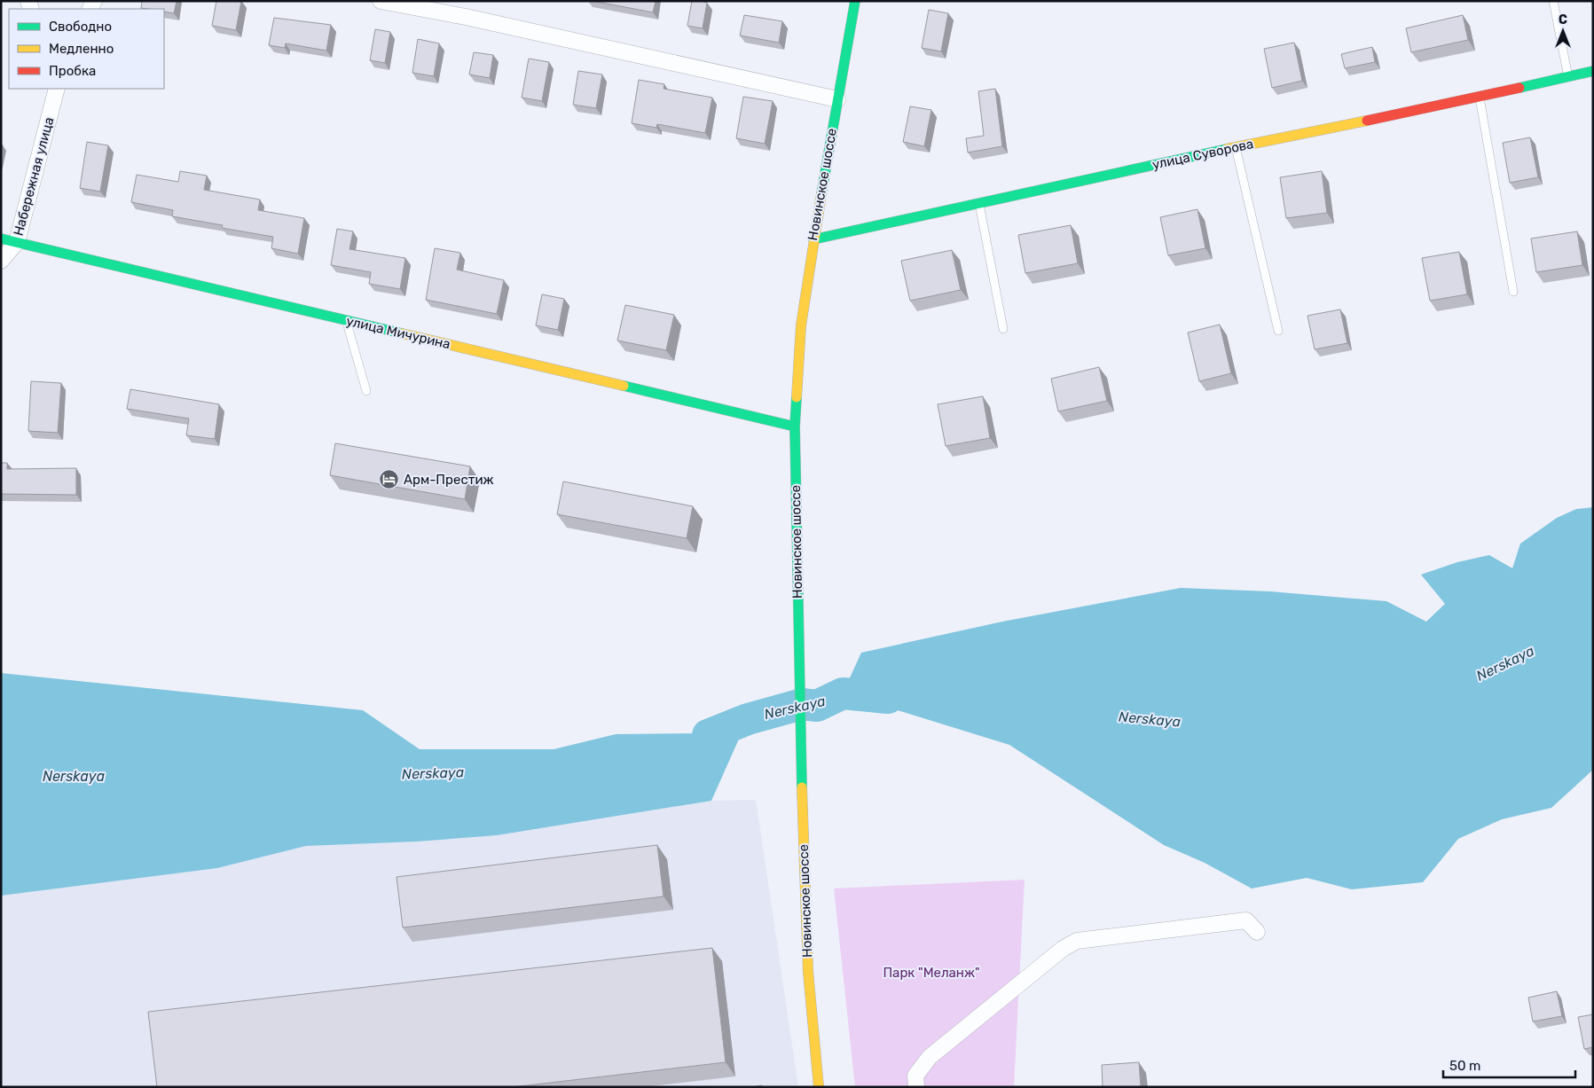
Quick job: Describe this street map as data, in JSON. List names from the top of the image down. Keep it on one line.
{"streets":{"street":["улица Суворова","Набережная улица","Новинское шоссе","улица Мичурина"]},"crossings":[["улица Суворова","Новинское шоссе"],["Набережная улица","улица Мичурина"],["Новинское шоссе","улица Мичурина"]],"water":["Nerskaya"],"parks":["Парк \"Меланж\""],"places":{"hotel":["Арм-Престиж"]},"legend":["Свободно","Медленно","Пробка"],"scale_bar":"50 m","north":"top"}
